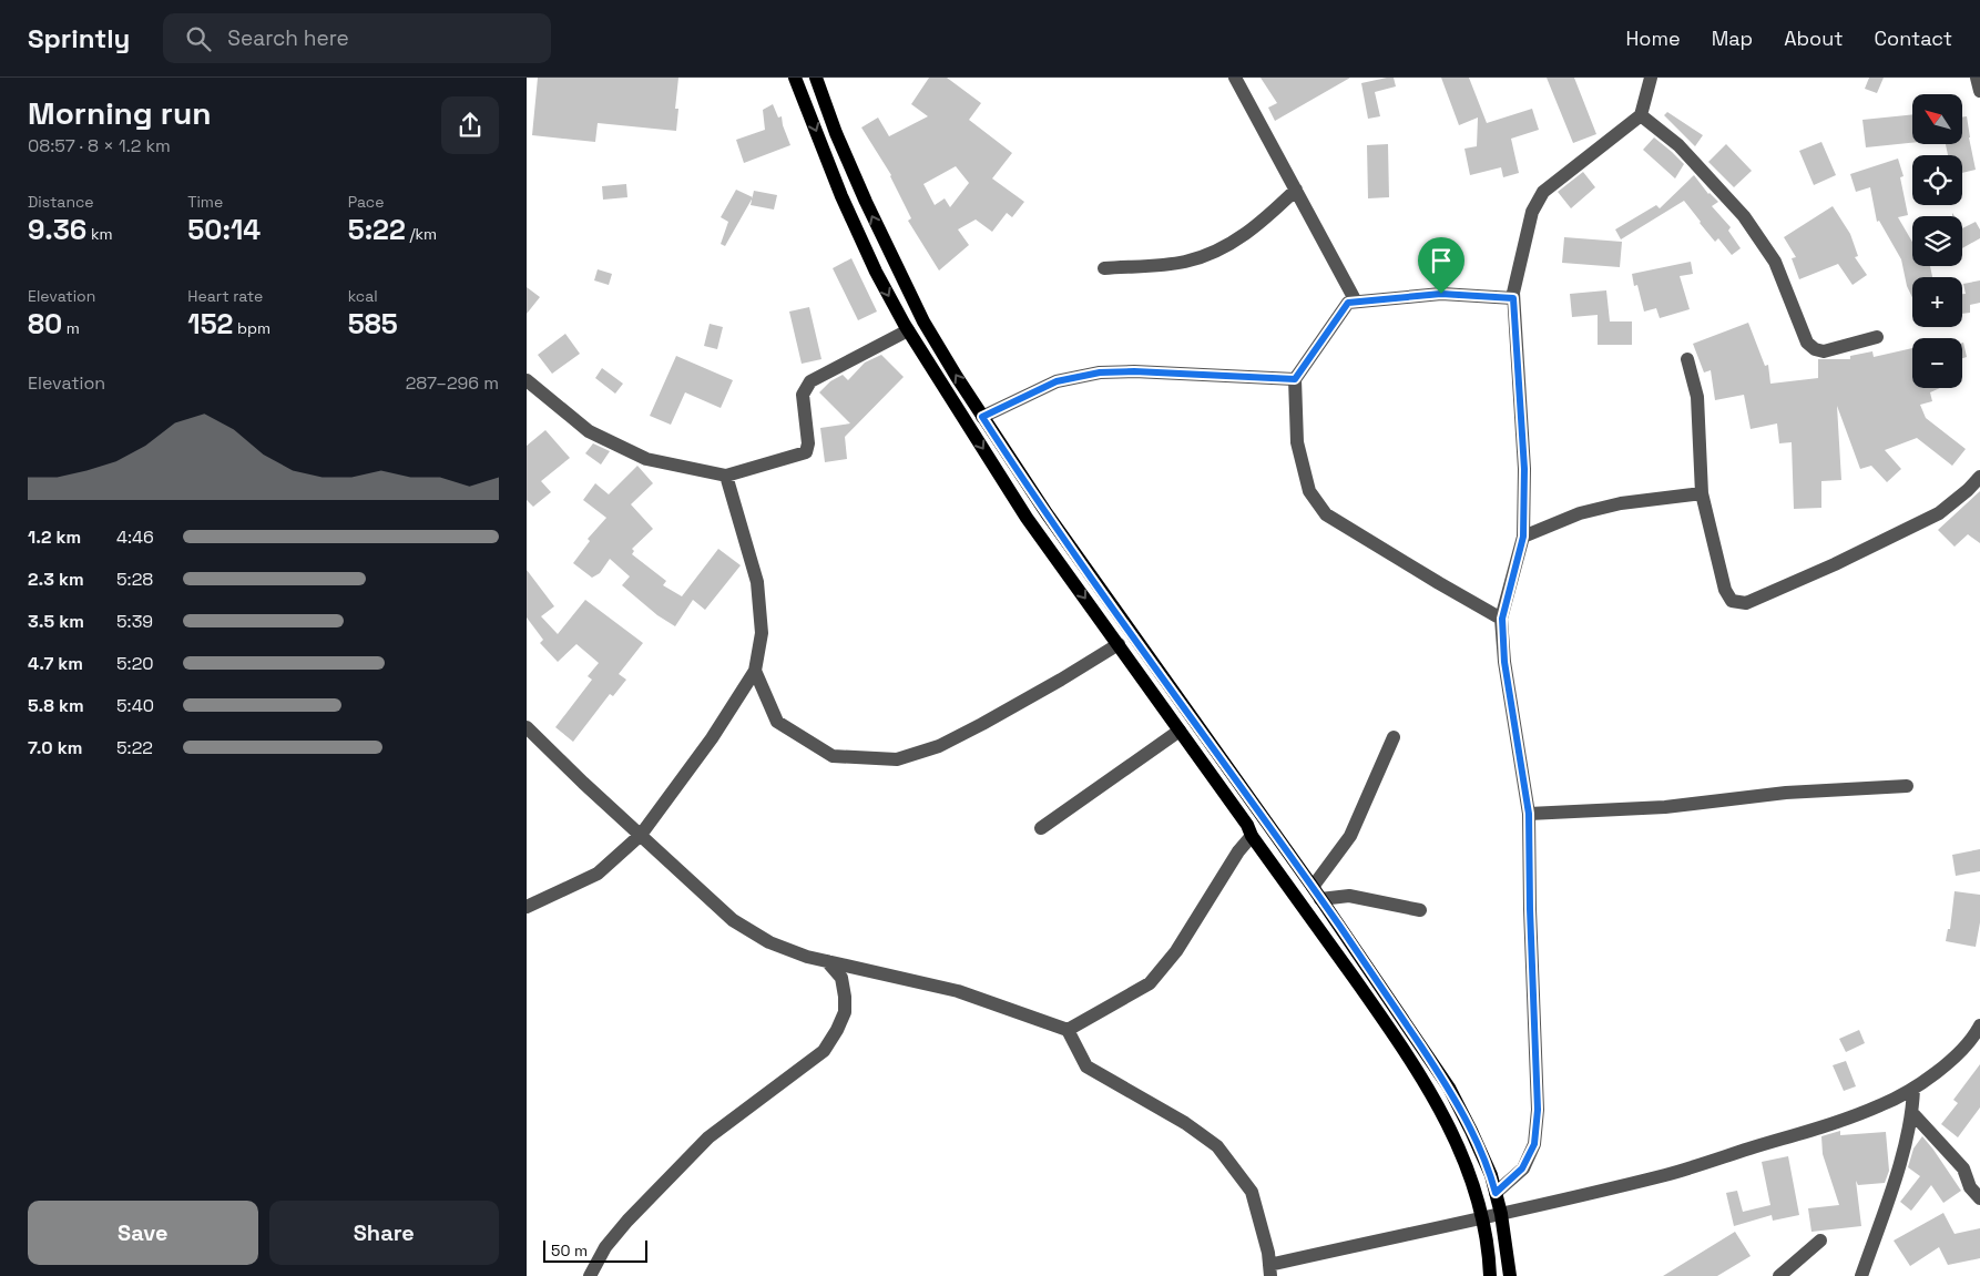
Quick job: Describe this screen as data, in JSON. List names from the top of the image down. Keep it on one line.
{"scale_bar":"50 m","north":"top left","page":{"header":"Sprintly","search":"Search here","nav":["Home","Map","About","Contact"],"heading":["Morning run","08:57 · 8 × 1.2 km"],"map_buttons":["+","−"],"stats":[["Distance","9.36 km"],["Time","50:14"],["Pace","5:22 /km"],["Elevation","80 m"],["Heart rate","152 bpm"],["kcal","585"]],"chart":["Elevation","287–296 m"],"list":[{"name":"1.2 km","note":"4:46"},{"name":"2.3 km","note":"5:28"},{"name":"3.5 km","note":"5:39"},{"name":"4.7 km","note":"5:20"},{"name":"5.8 km","note":"5:40"},{"name":"7.0 km","note":"5:22"}],"buttons":["Save","Share"],"scale":"50 m"}}
